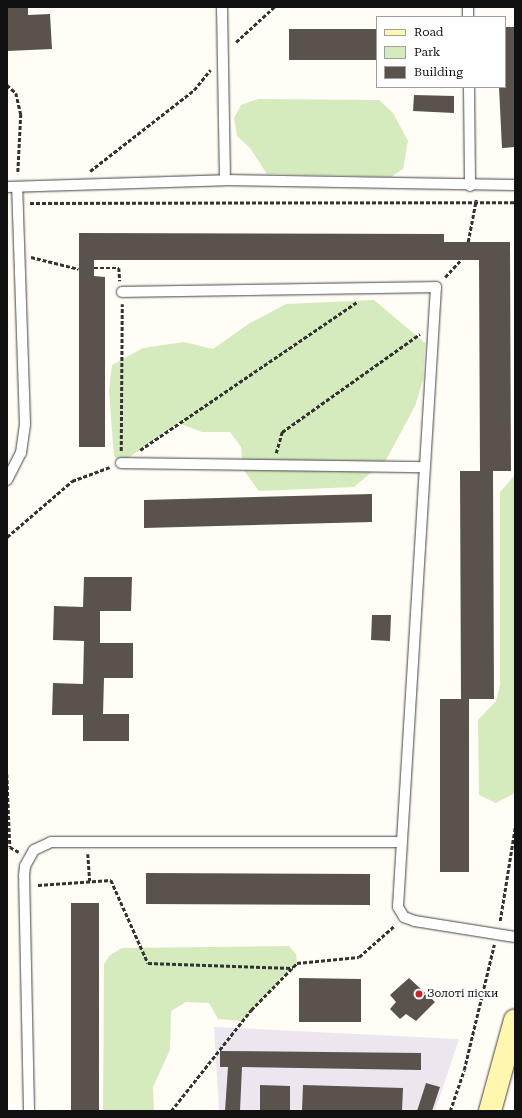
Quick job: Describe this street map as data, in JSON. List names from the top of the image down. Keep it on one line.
{"places":["Золоті піски"],"legend":["Road","Park","Building"]}
